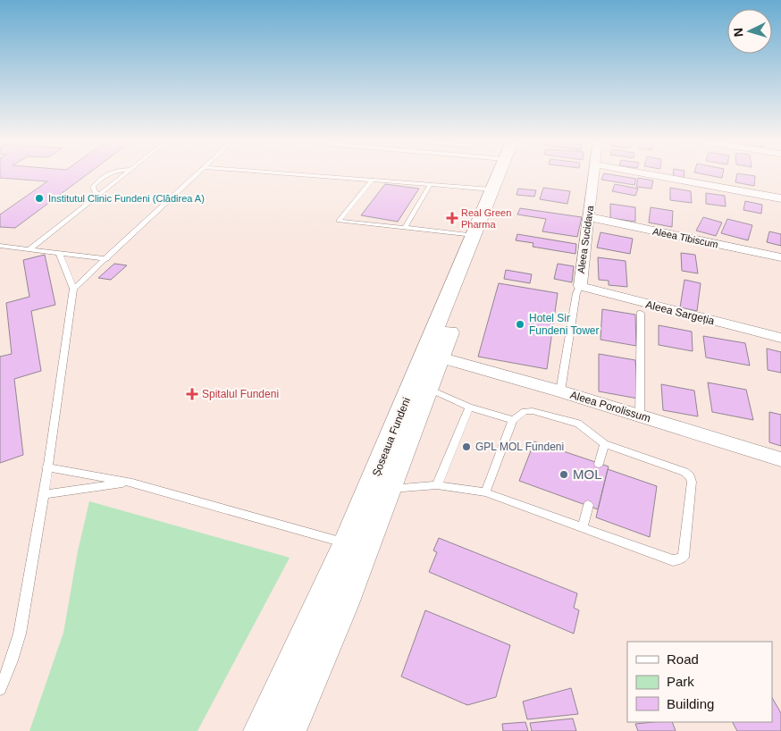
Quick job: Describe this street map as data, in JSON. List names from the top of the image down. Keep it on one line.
{"streets":{"main road":["Șoseaua Fundeni"],"street":["Aleea Tibiscum","Aleea Sucidava","Aleea Sargeția","Aleea Porolissum"]},"crossings":[["Aleea Tibiscum","Aleea Sucidava"],["Aleea Sucidava","Aleea Sargeția"],["Aleea Porolissum","Șoseaua Fundeni"]],"places":{"other":["Institutul Clinic Fundeni (Clădirea A)","Hotel Sir Fundeni Tower","GPL MOL Fundeni","MOL"],"health":["Real Green Pharma","Spitalul Fundeni"]},"legend":["Road","Park","Building"],"north":"left"}
